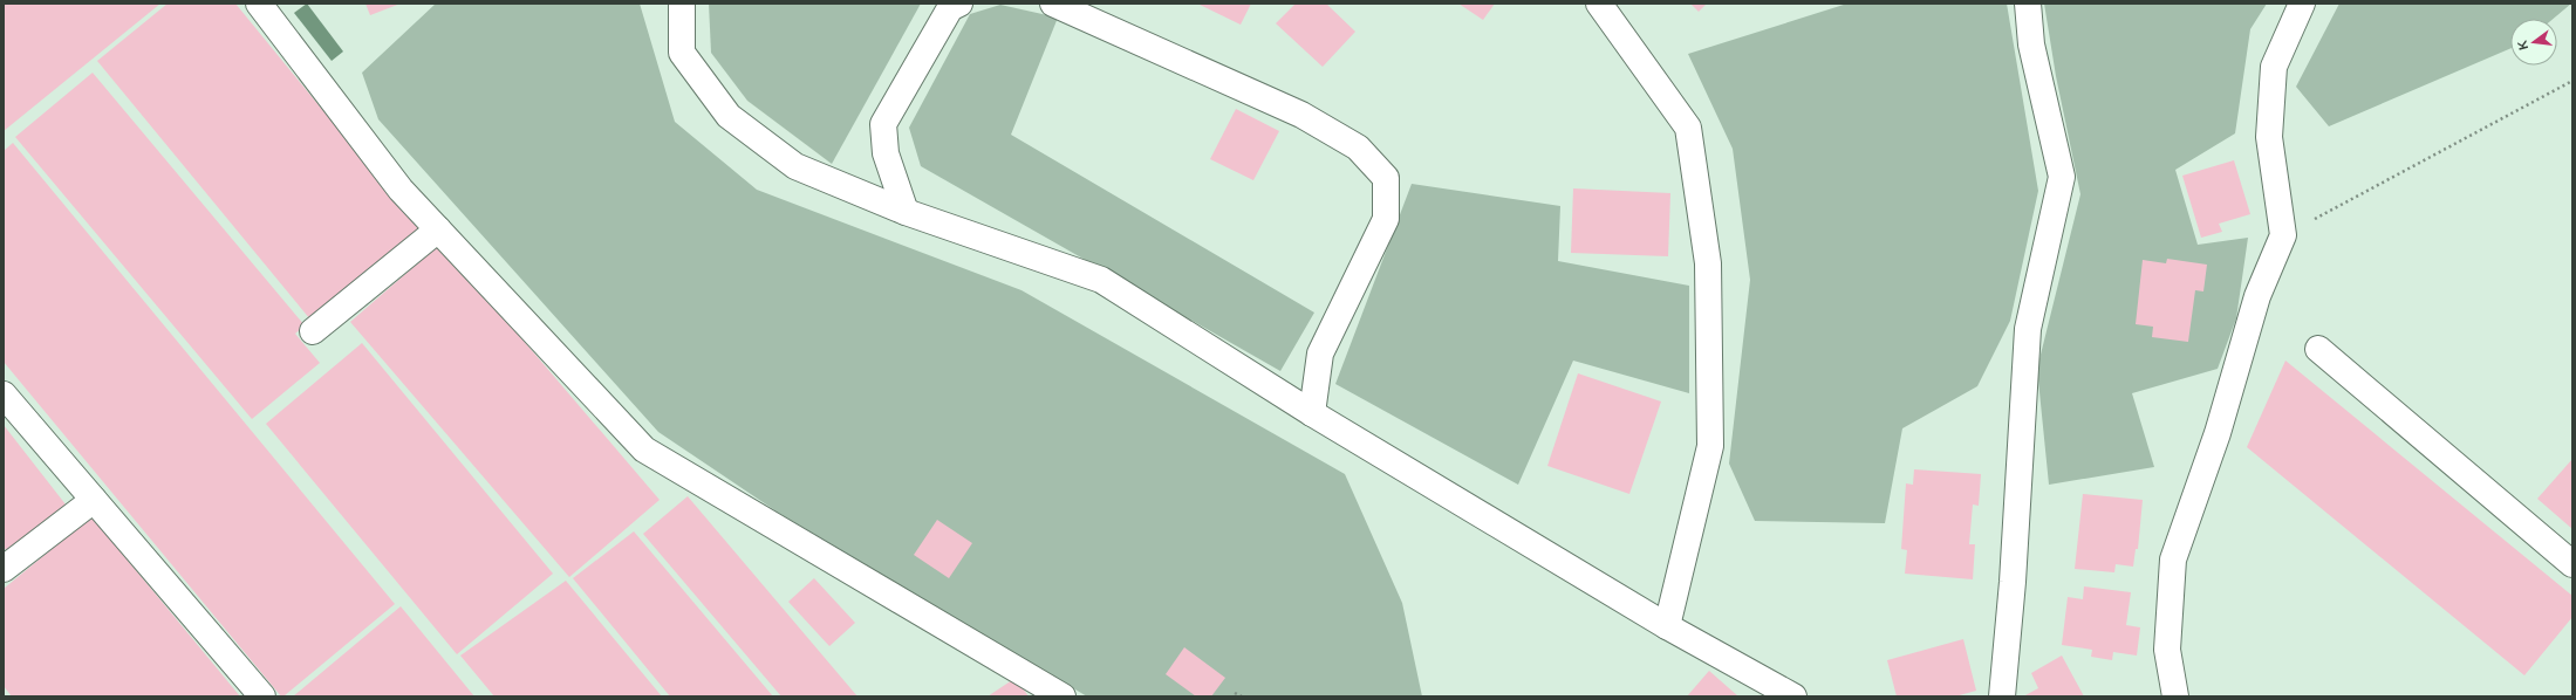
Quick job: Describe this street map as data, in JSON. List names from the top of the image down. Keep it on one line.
{"north":"left"}
